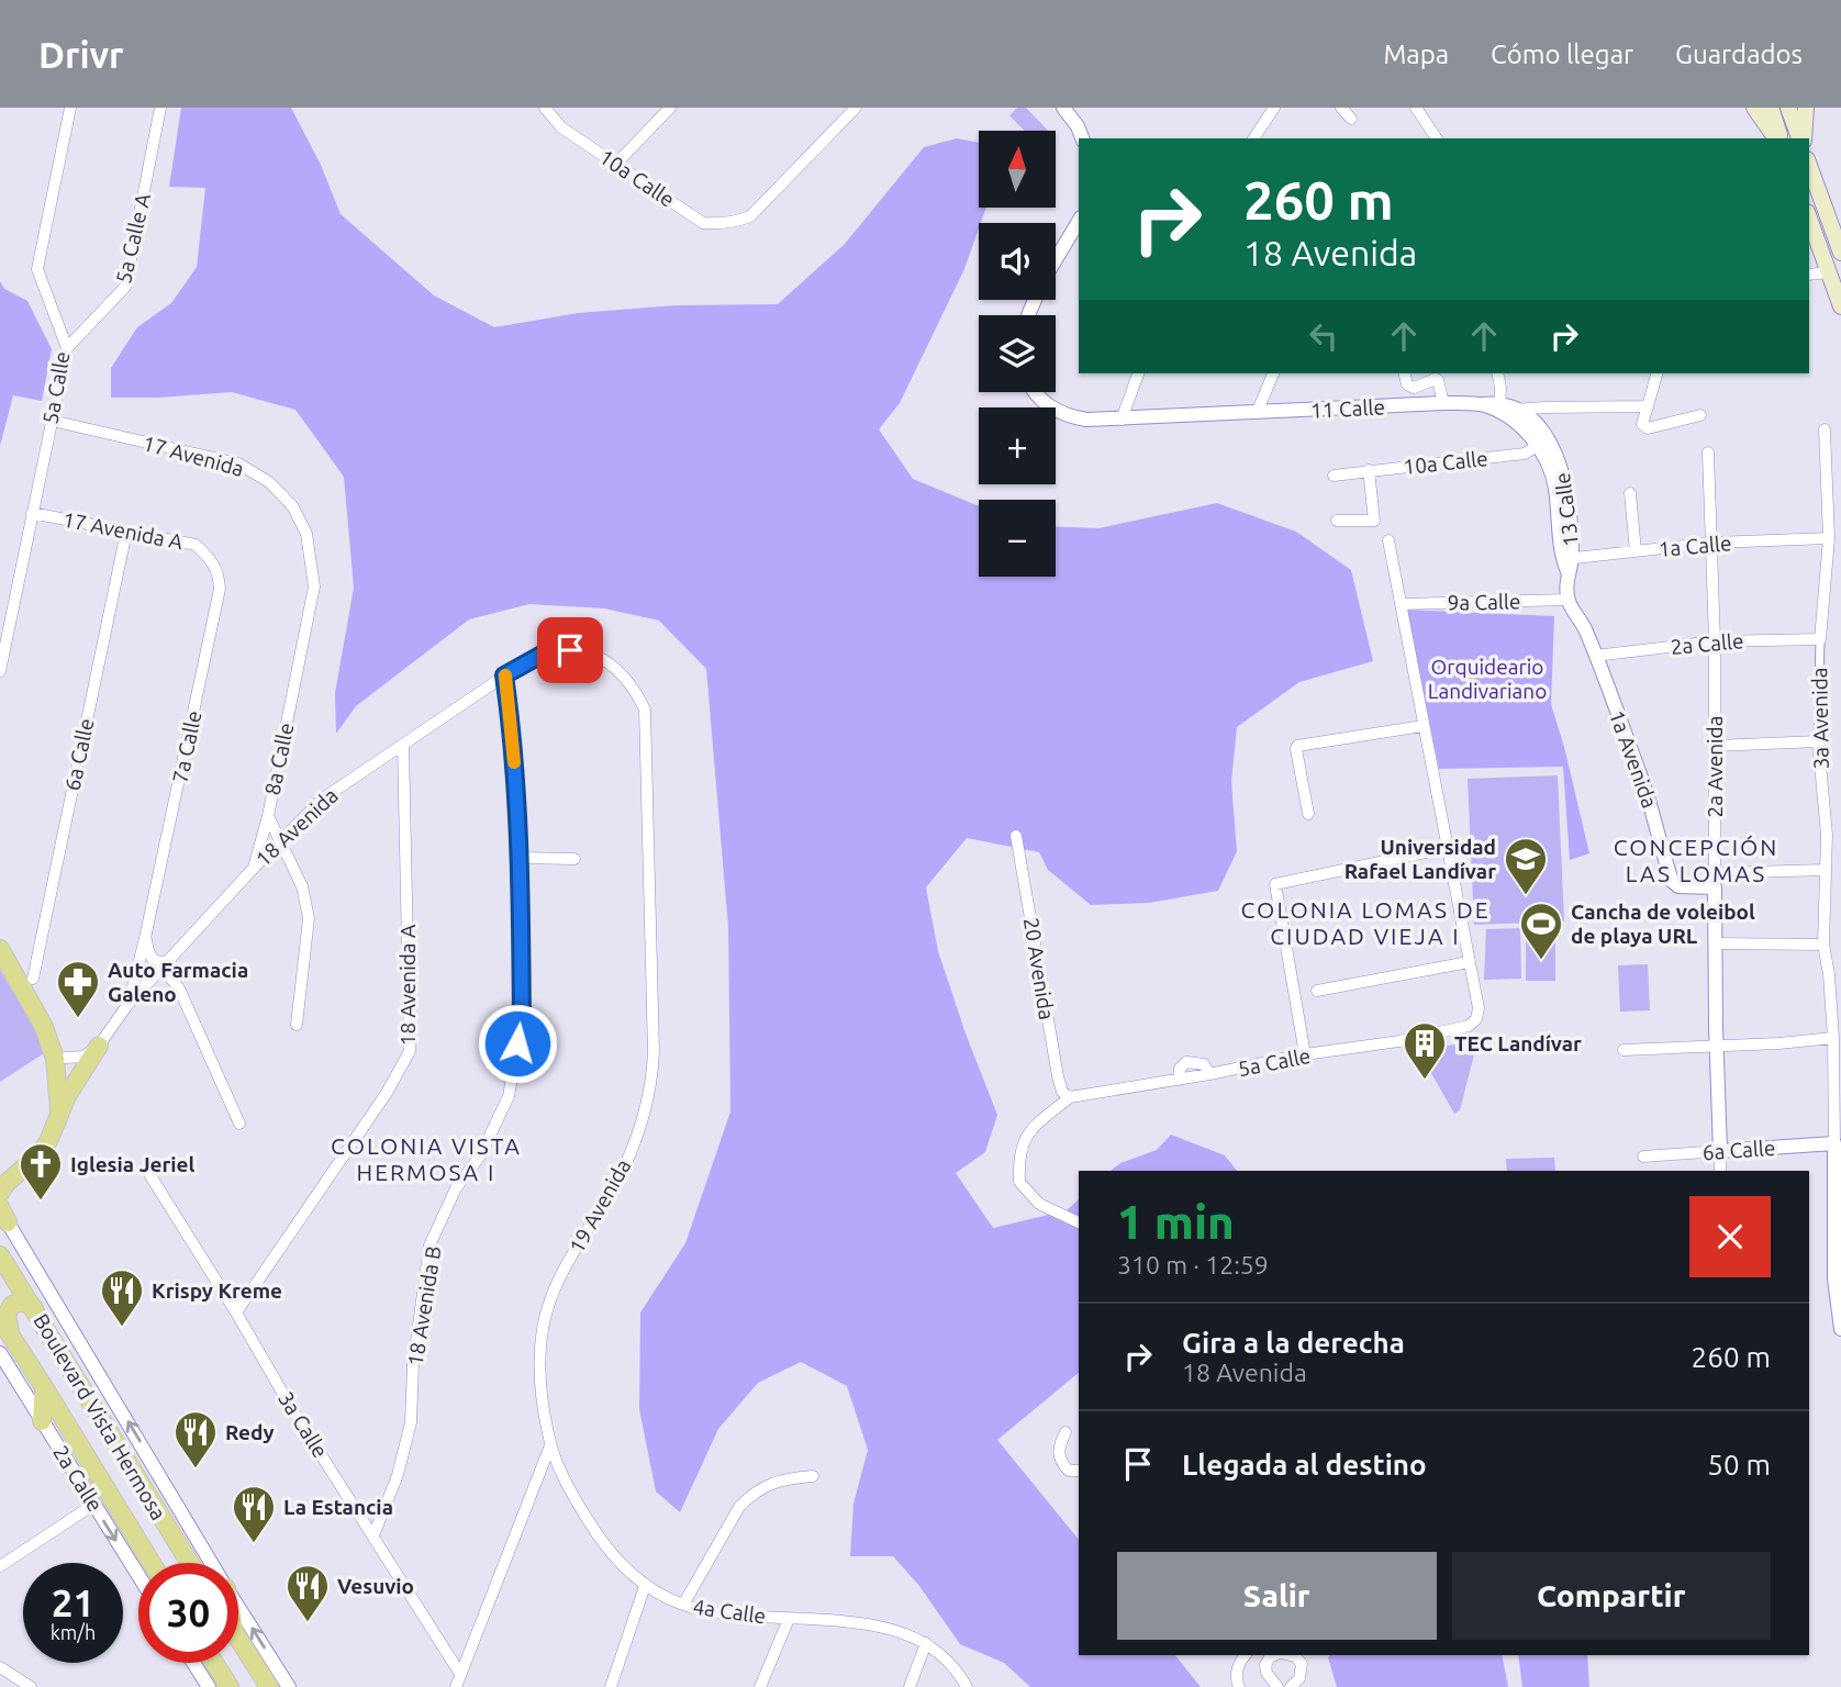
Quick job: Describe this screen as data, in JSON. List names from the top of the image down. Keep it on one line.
{"streets":{"main road":["Boulevard Vista Hermosa"],"street":["10a Calle","5a Calle A","5a Calle","11 Calle","17 Avenida","13 Calle","17 Avenida A","1a Calle","9a Calle","2a Calle","3a Avenida","7a Calle","6a Calle","8a Calle","1a Avenida","2a Avenida","18 Avenida","20 Avenida","18 Avenida A","19 Avenida","18 Avenida B","3a Calle","4a Calle"]},"crossings":[["10a Calle","13 Calle"],["5a Calle A","5a Calle"],["5a Calle","17 Avenida"],["5a Calle","17 Avenida A"],["5a Calle","20 Avenida"],["11 Calle","13 Calle"],["17 Avenida","8a Calle"],["13 Calle","1a Calle"],["13 Calle","9a Calle"],["13 Calle","1a Avenida"],["17 Avenida A","7a Calle"],["17 Avenida A","6a Calle"],["1a Calle","3a Avenida"],["1a Calle","2a Avenida"],["9a Calle","1a Avenida"],["2a Calle","3a Avenida"],["2a Calle","1a Avenida"],["2a Calle","2a Avenida"],["3a Avenida","6a Calle"],["7a Calle","18 Avenida"],["6a Calle","2a Avenida"],["8a Calle","18 Avenida"],["1a Avenida","2a Avenida"],["18 Avenida","18 Avenida A"],["18 Avenida","19 Avenida"],["18 Avenida","18 Avenida B"],["18 Avenida A","3a Calle"],["19 Avenida","4a Calle"],["18 Avenida B","3a Calle"]],"districts":["CONCEPCIÓN LAS LOMAS","COLONIA LOMAS DE CIUDAD VIEJA I","COLONIA VISTA HERMOSA I"],"parks":["Orquideario Landivariano"],"places":{"school or university":["Universidad Rafael Landívar"],"sports":["Cancha de voleibol de playa URL"],"pharmacy":["Auto Farmacia Galeno"],"building":["TEC Landívar"],"church":["Iglesia Jeriel"],"restaurant":["Krispy Kreme","Redy","La Estancia","Vesuvio"]},"north":"top","page":{"header":"Drivr","nav":["Mapa","Cómo llegar","Guardados"],"map_buttons":["+","−"],"turn":["260 m","18 Avenida"],"heading":["1 min","310 m · 12:59"],"list":[{"name":"Gira a la derecha","note":"18 Avenida","value":"260 m"},{"name":"Llegada al destino","value":"50 m"}],"buttons":["Salir","Compartir"],"speed":"21 km/h","limit":"30"}}
